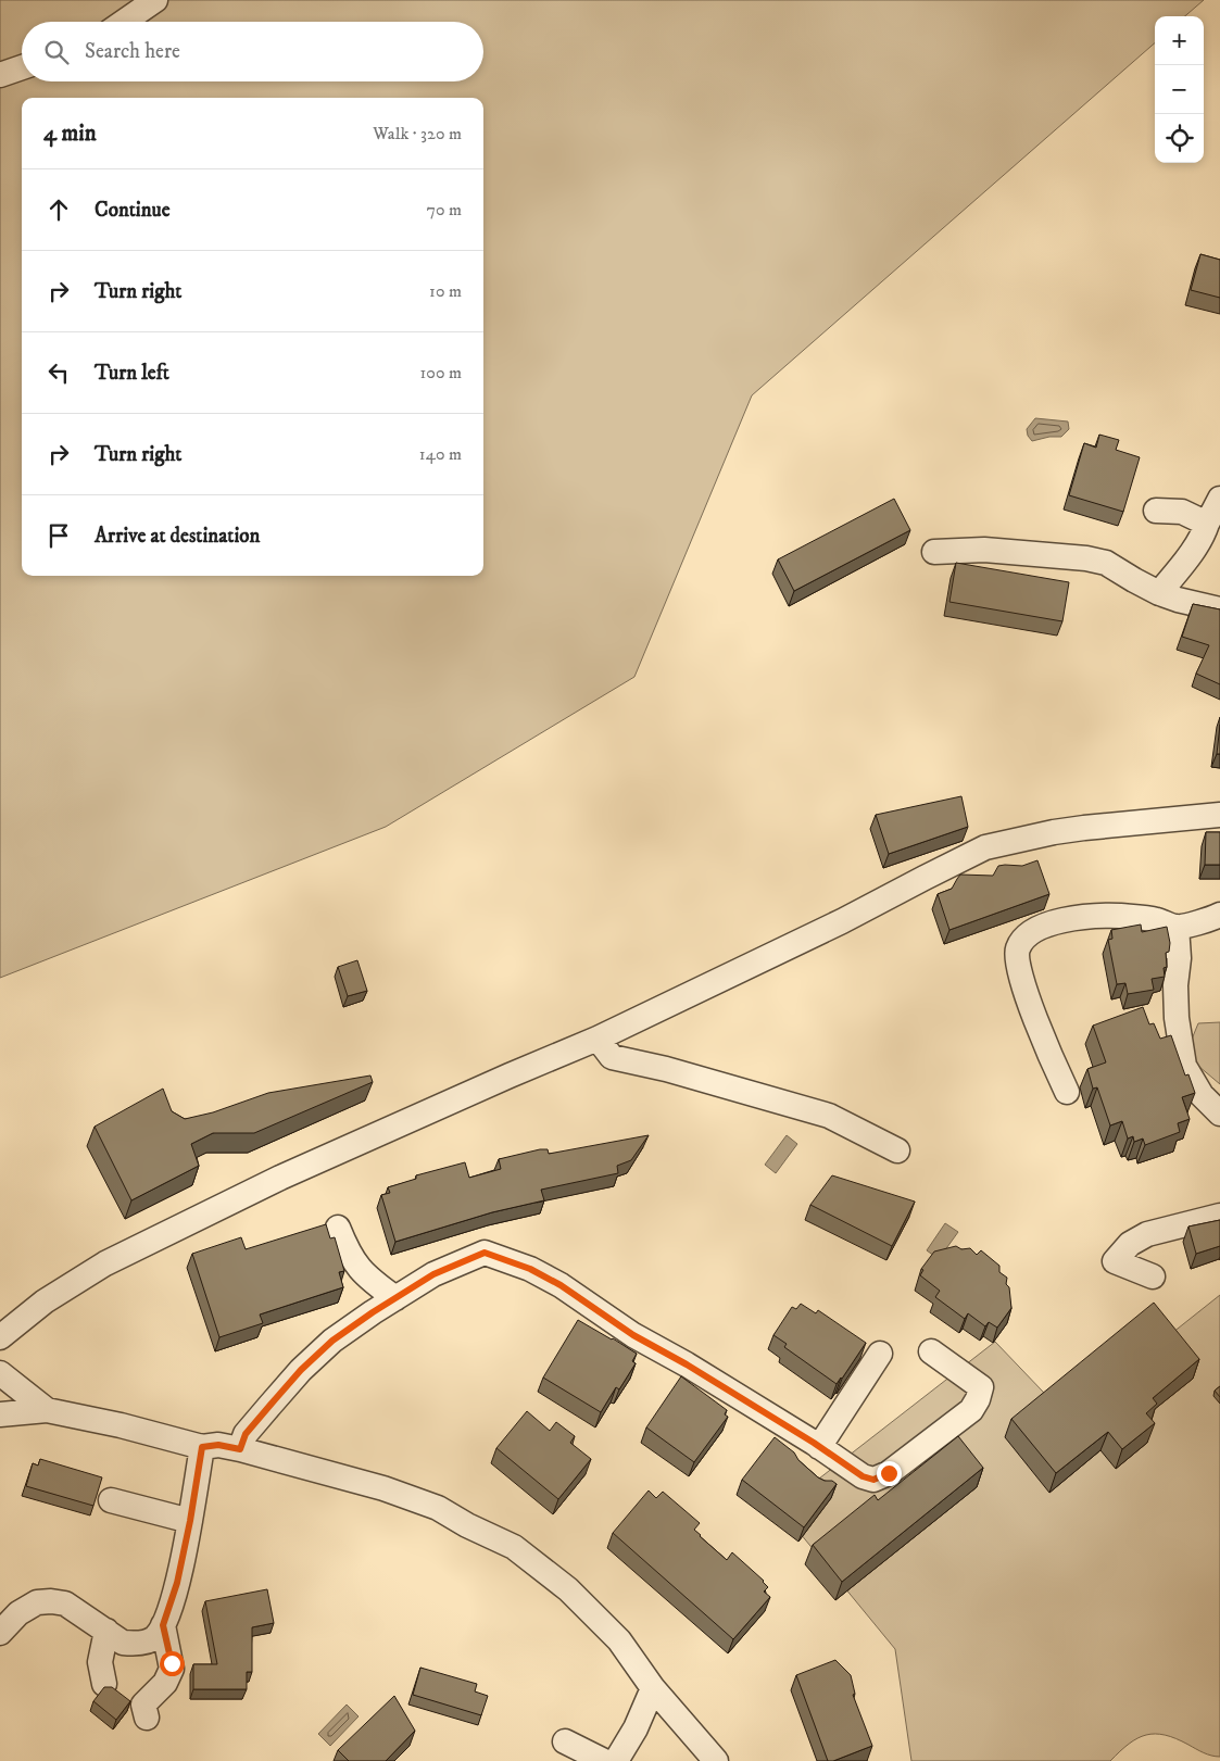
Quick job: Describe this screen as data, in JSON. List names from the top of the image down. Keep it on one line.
{"page":{"map_buttons":["+","−"],"search":"Search here","heading":["4 min","Walk · 320 m"],"list":[["Continue","70 m"],["Turn right","10 m"],["Turn left","100 m"],["Turn right","140 m"],"Arrive at destination"]}}
